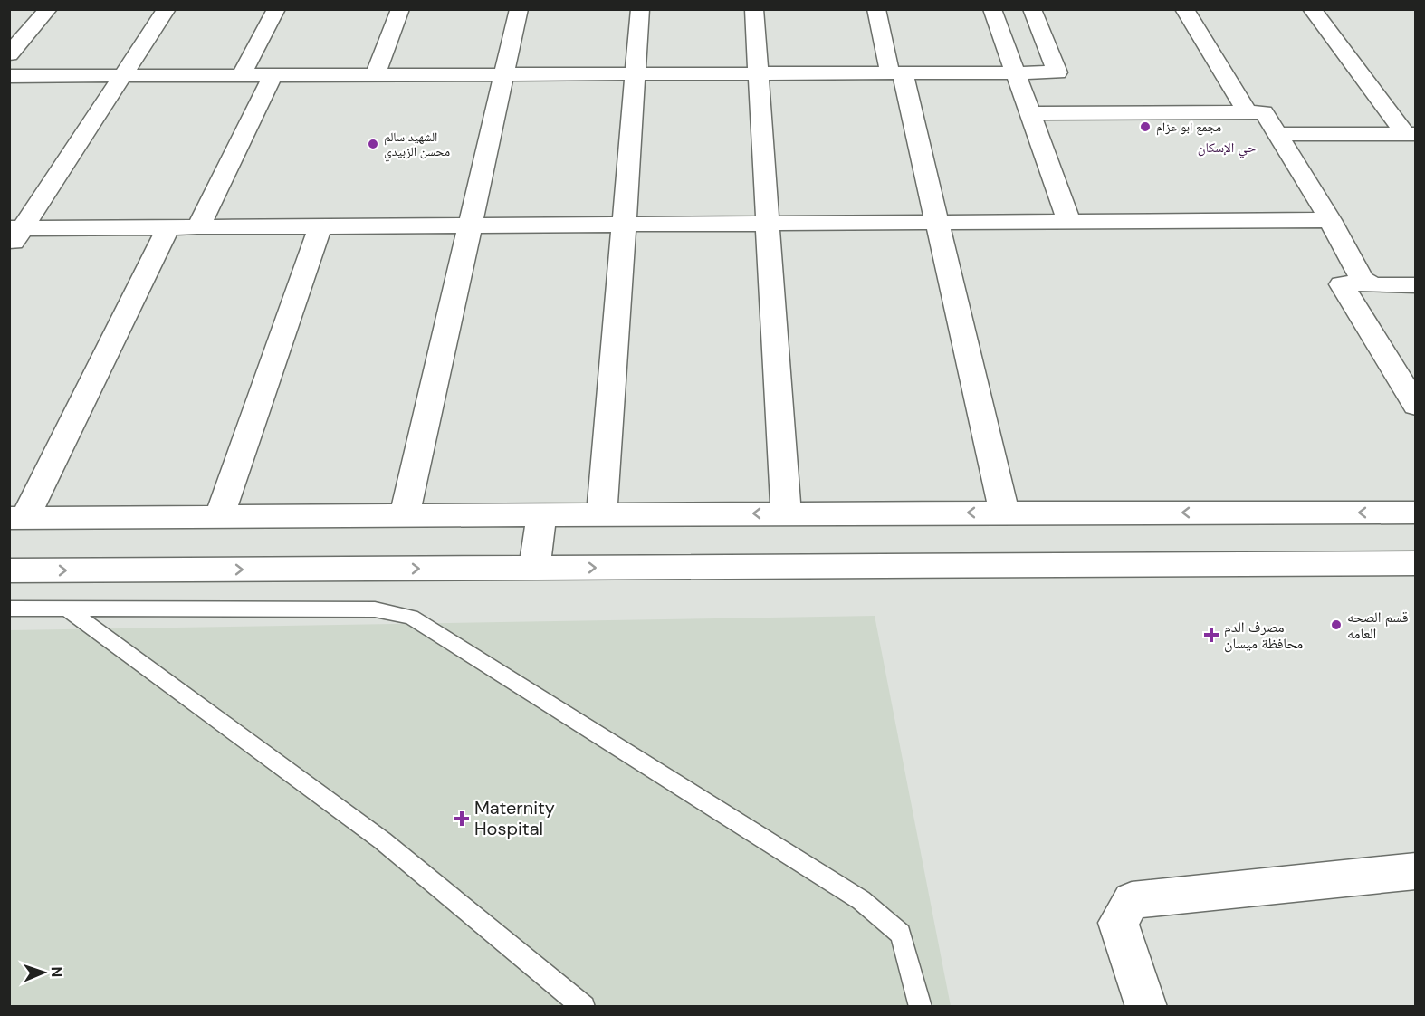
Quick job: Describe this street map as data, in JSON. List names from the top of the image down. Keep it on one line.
{"districts":["حي الإسكان"],"places":{"other":["مجمع ابو عزام","الشهيد سالم محسن الزبيدي","قسم الصحه العامه"],"health":["مصرف الدم محافظة ميسان","Maternity Hospital"]},"north":"right"}
